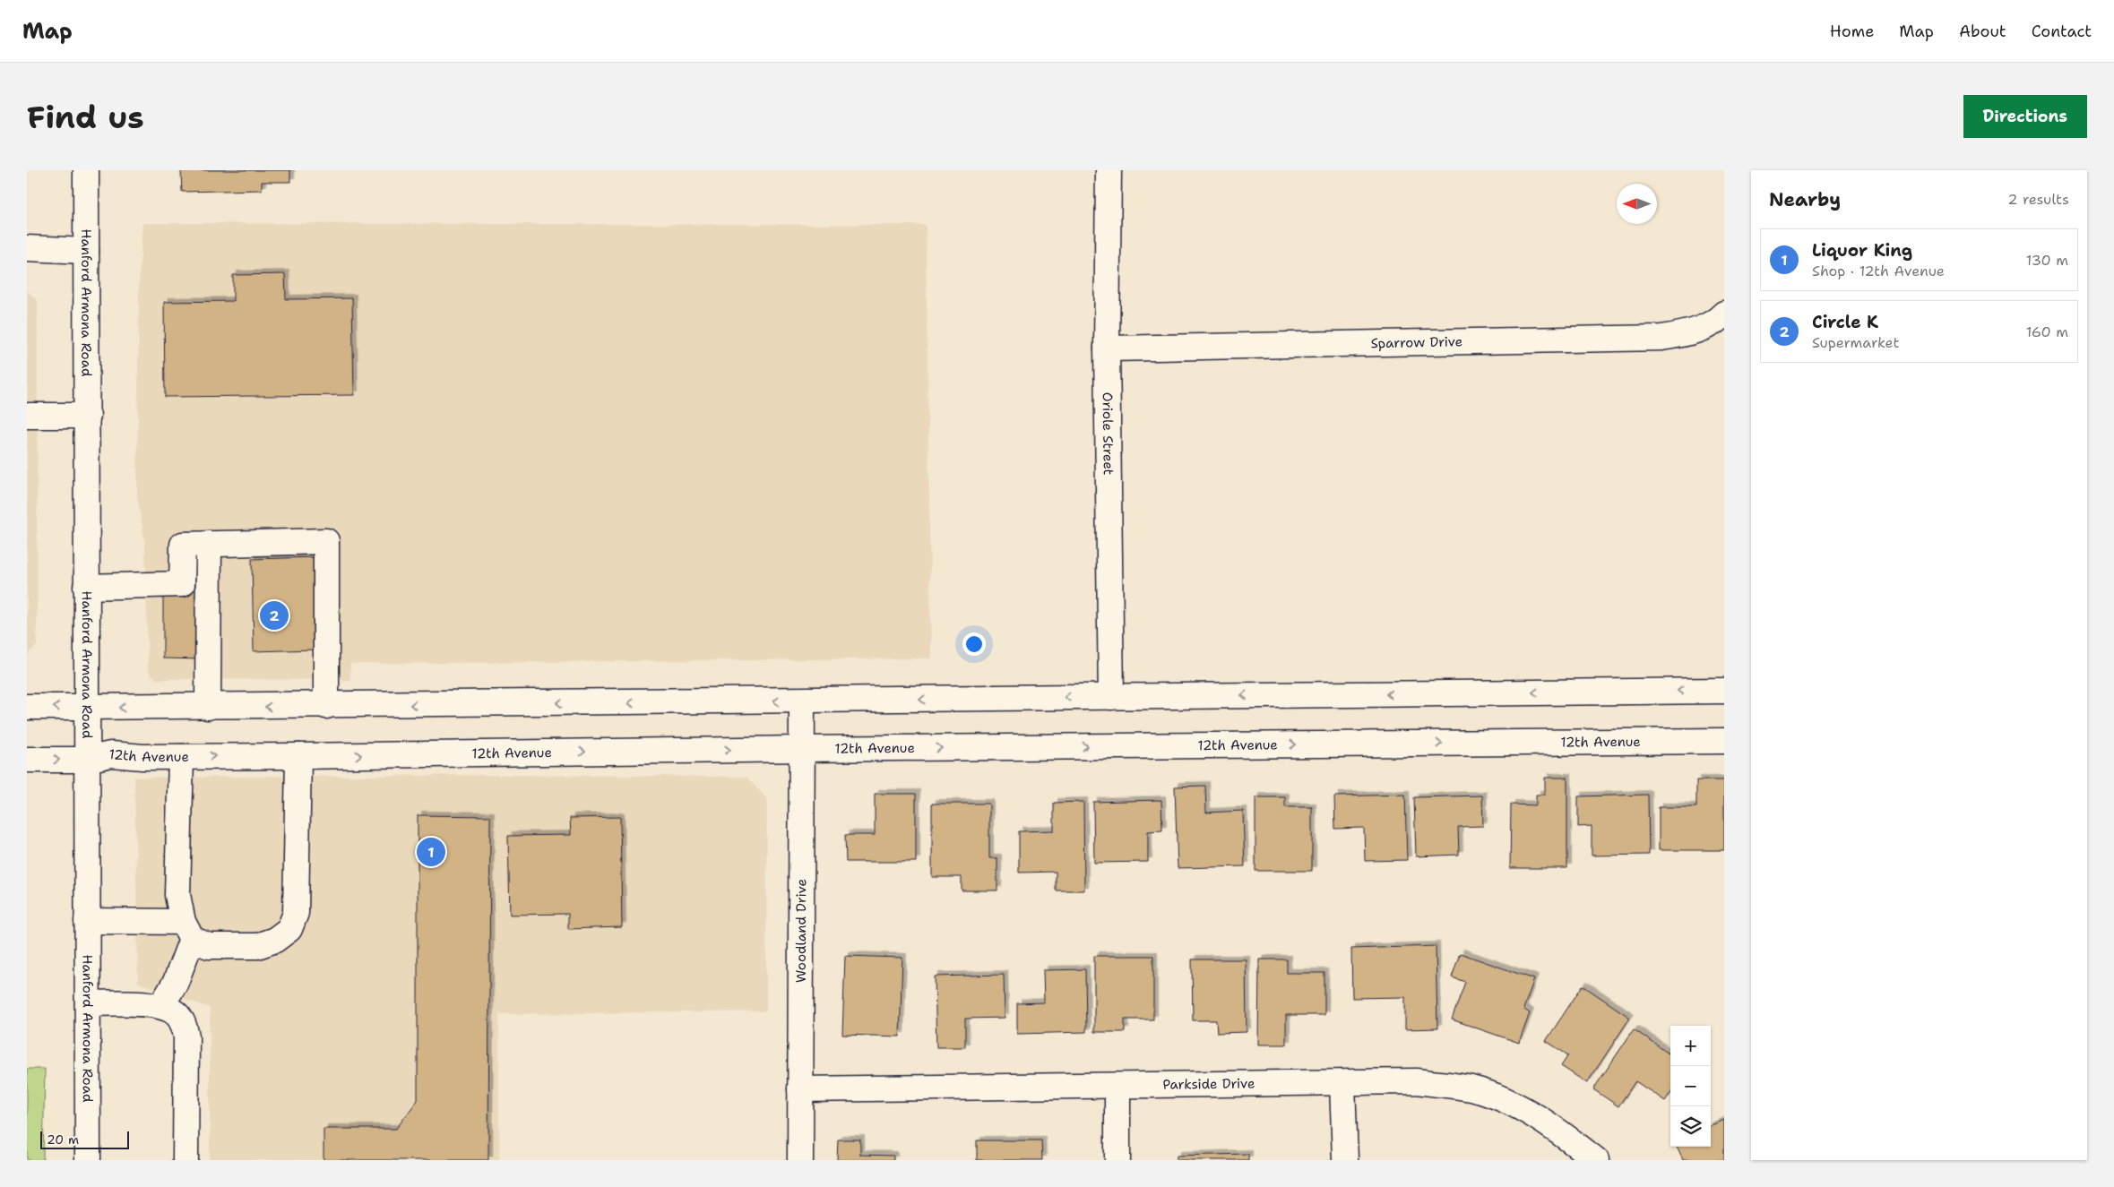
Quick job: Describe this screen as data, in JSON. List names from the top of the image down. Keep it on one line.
{"streets":{"street":["Hanford Armona Road","Sparrow Drive","Oriole Street","12th Avenue","Woodland Drive","Parkside Drive"]},"crossings":[["Hanford Armona Road","12th Avenue"],["Sparrow Drive","Oriole Street"],["12th Avenue","Woodland Drive"],["Woodland Drive","Parkside Drive"]],"scale_bar":"20 m","north":"left","page":{"header":"Map","nav":["Home","Map","About","Contact"],"buttons":"Directions","title":"Find us","heading":["Nearby","2 results"],"list":[{"mark":"1","name":"Liquor King","note":"Shop · 12th Avenue","value":"130 m"},{"mark":"2","name":"Circle K","note":"Supermarket","value":"160 m"}],"pins":["2","1"],"map_buttons":["+","−"],"scale":"20 m"}}
